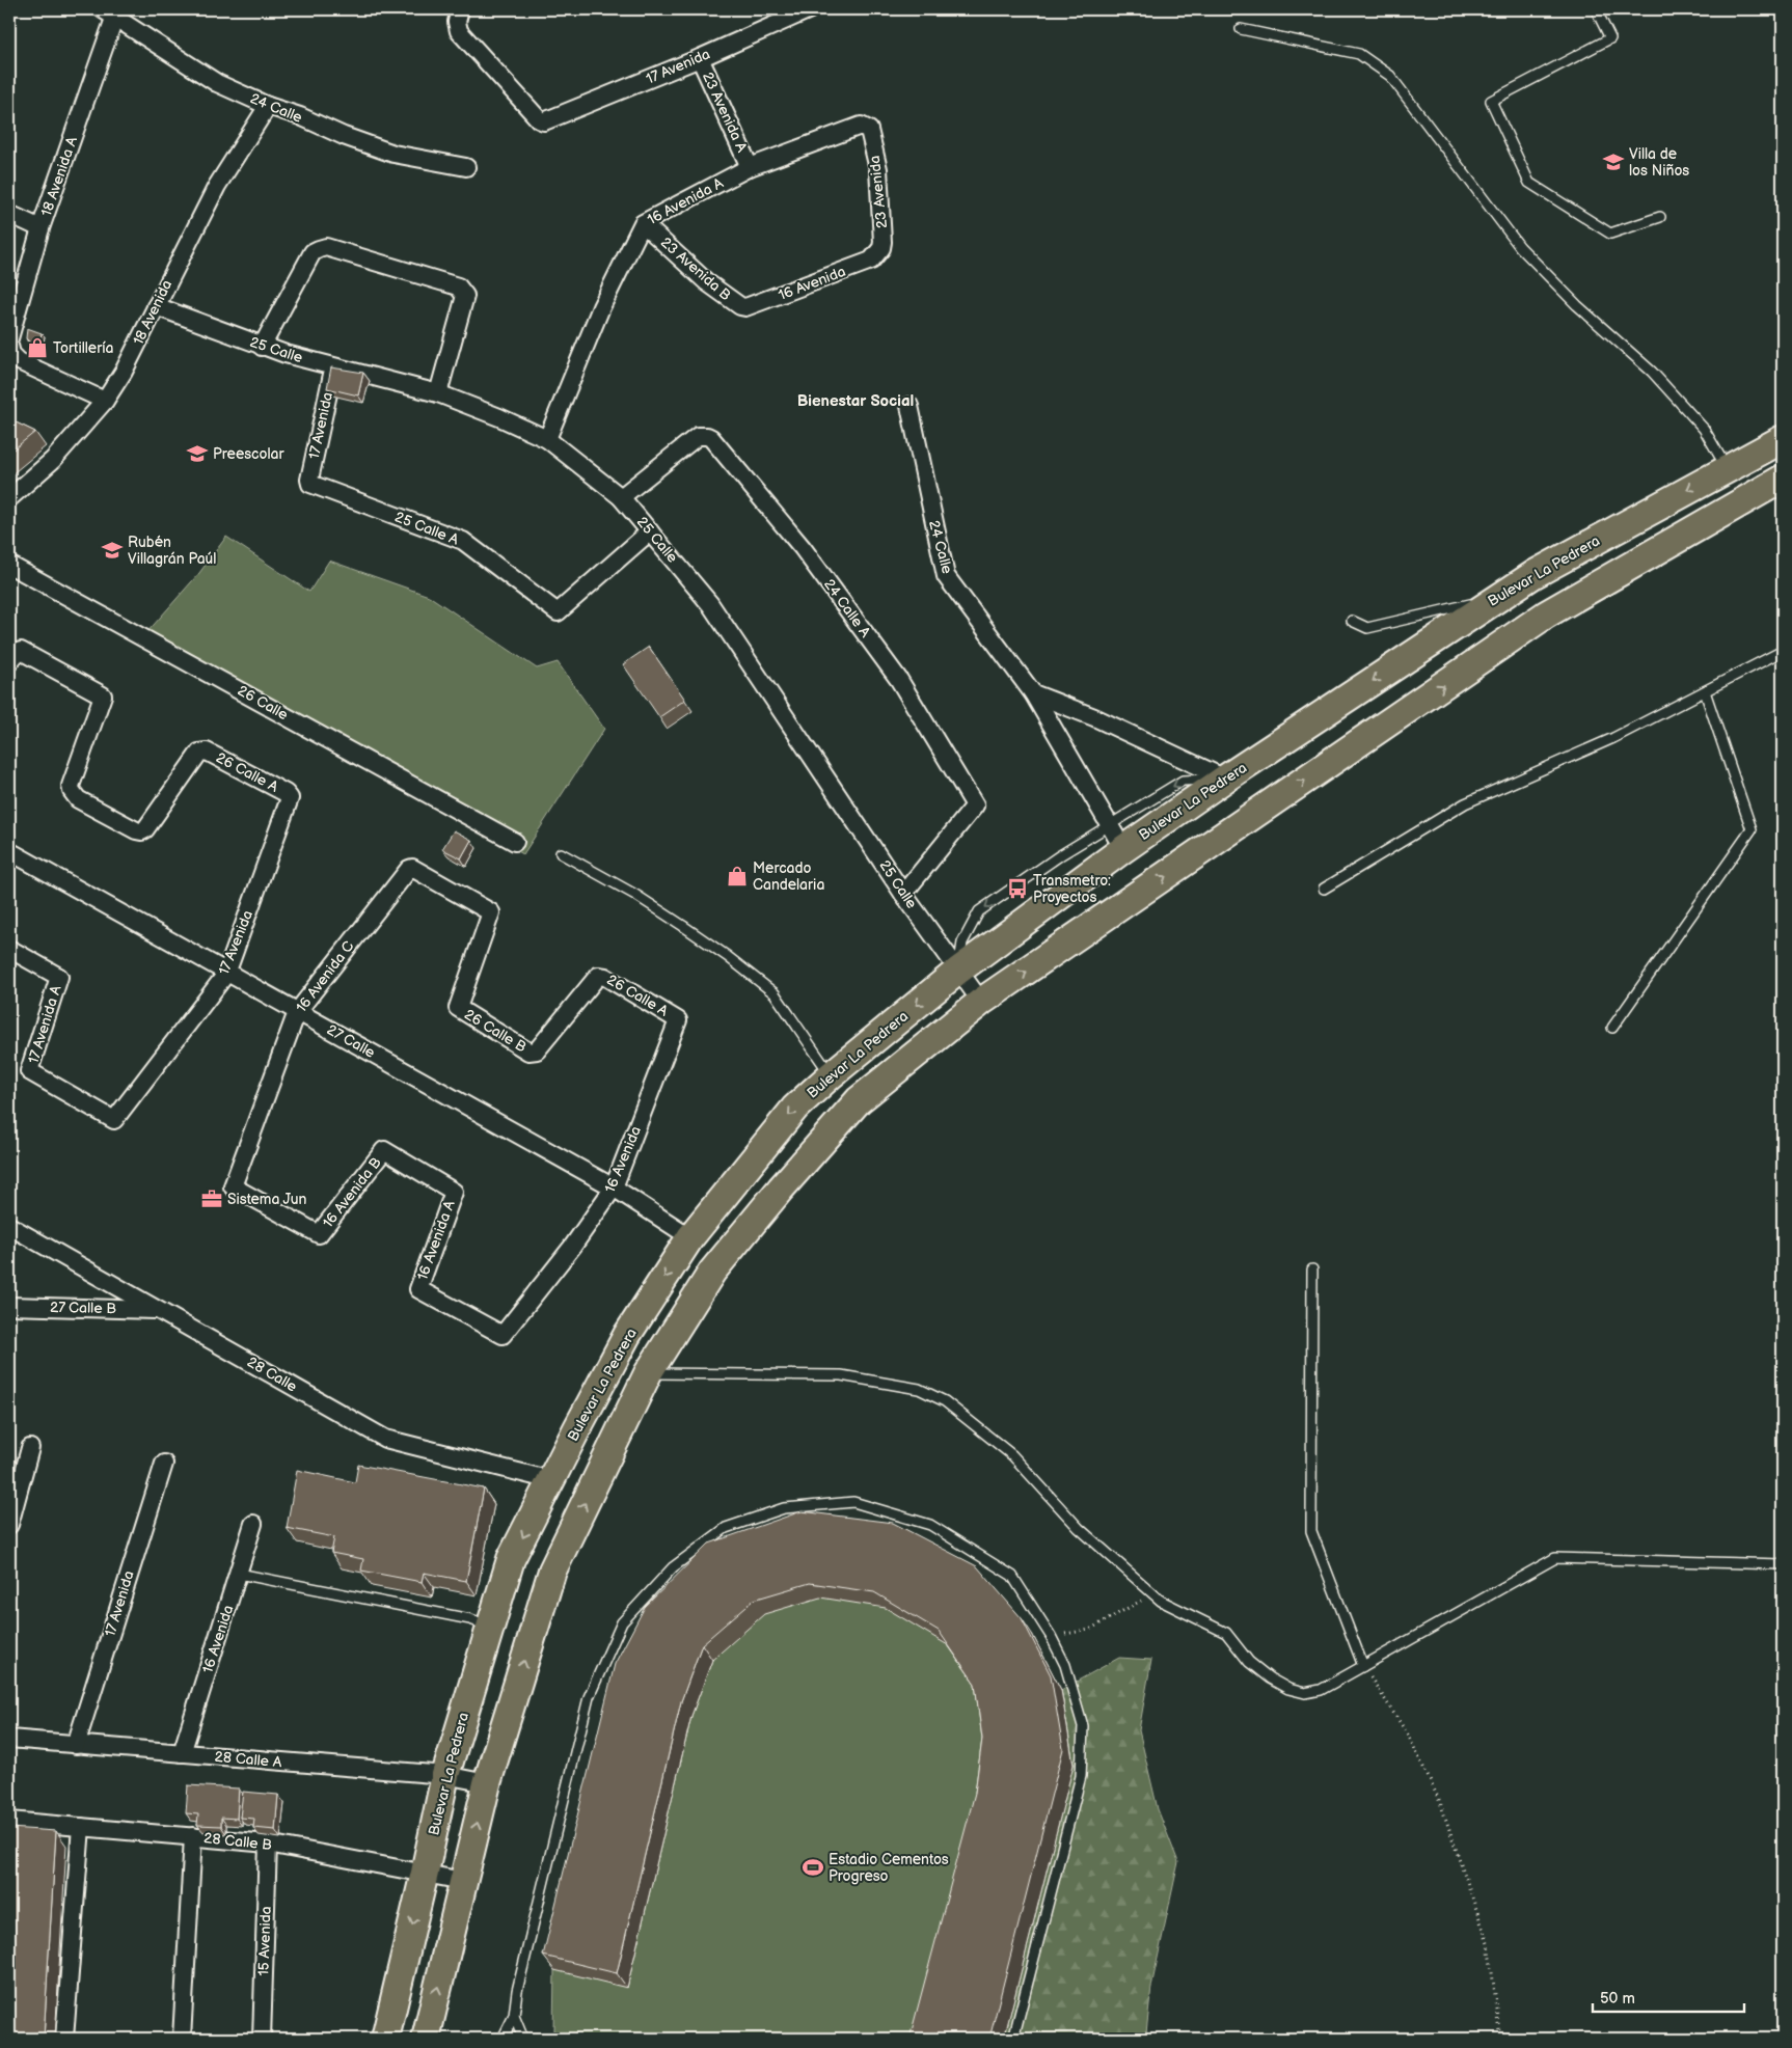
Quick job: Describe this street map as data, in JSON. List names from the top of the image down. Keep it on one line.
{"streets":{"main road":["Bulevar La Pedrera"],"street":["17 Avenida","24 Calle","23 Avenida A","18 Avenida A","23 Avenida","16 Avenida A","23 Avenida B","16 Avenida","18 Avenida","25 Calle","25 Calle A","24 Calle A","26 Calle","26 Calle A","16 Avenida C","17 Avenida A","26 Calle B","27 Calle","16 Avenida B","27 Calle B","28 Calle","28 Calle A","28 Calle B","15 Avenida"]},"crossings":[["17 Avenida","23 Avenida A"],["17 Avenida","25 Calle"],["17 Avenida","25 Calle A"],["17 Avenida","26 Calle A"],["17 Avenida","17 Avenida A"],["17 Avenida","27 Calle"],["17 Avenida","28 Calle A"],["24 Calle","18 Avenida A"],["24 Calle","18 Avenida"],["24 Calle","Bulevar La Pedrera"],["23 Avenida A","16 Avenida A"],["23 Avenida","16 Avenida A"],["23 Avenida","16 Avenida"],["16 Avenida A","23 Avenida B"],["16 Avenida A","16 Avenida"],["16 Avenida A","25 Calle"],["16 Avenida A","16 Avenida B"],["23 Avenida B","16 Avenida"],["16 Avenida","26 Calle A"],["16 Avenida","27 Calle"],["16 Avenida","28 Calle A"],["18 Avenida","25 Calle"],["25 Calle","25 Calle A"],["25 Calle","Bulevar La Pedrera"],["25 Calle","24 Calle A"],["Bulevar La Pedrera","27 Calle"],["Bulevar La Pedrera","28 Calle"],["Bulevar La Pedrera","28 Calle A"],["Bulevar La Pedrera","28 Calle B"],["26 Calle A","26 Calle B"],["16 Avenida C","26 Calle B"],["16 Avenida C","27 Calle"],["16 Avenida C","16 Avenida B"],["27 Calle B","28 Calle"],["28 Calle B","15 Avenida"]],"districts":["Bienestar Social"],"places":{"school or university":["Villa de los Niños","Preescolar","Rubén Villagrán Paúl"],"shop":["Tortillería","Mercado Candelaria"],"bus stop":["Transmetro: Proyectos"],"office":["Sistema Jun"],"sports":["Estadio Cementos Progreso"]},"scale_bar":"50 m"}
